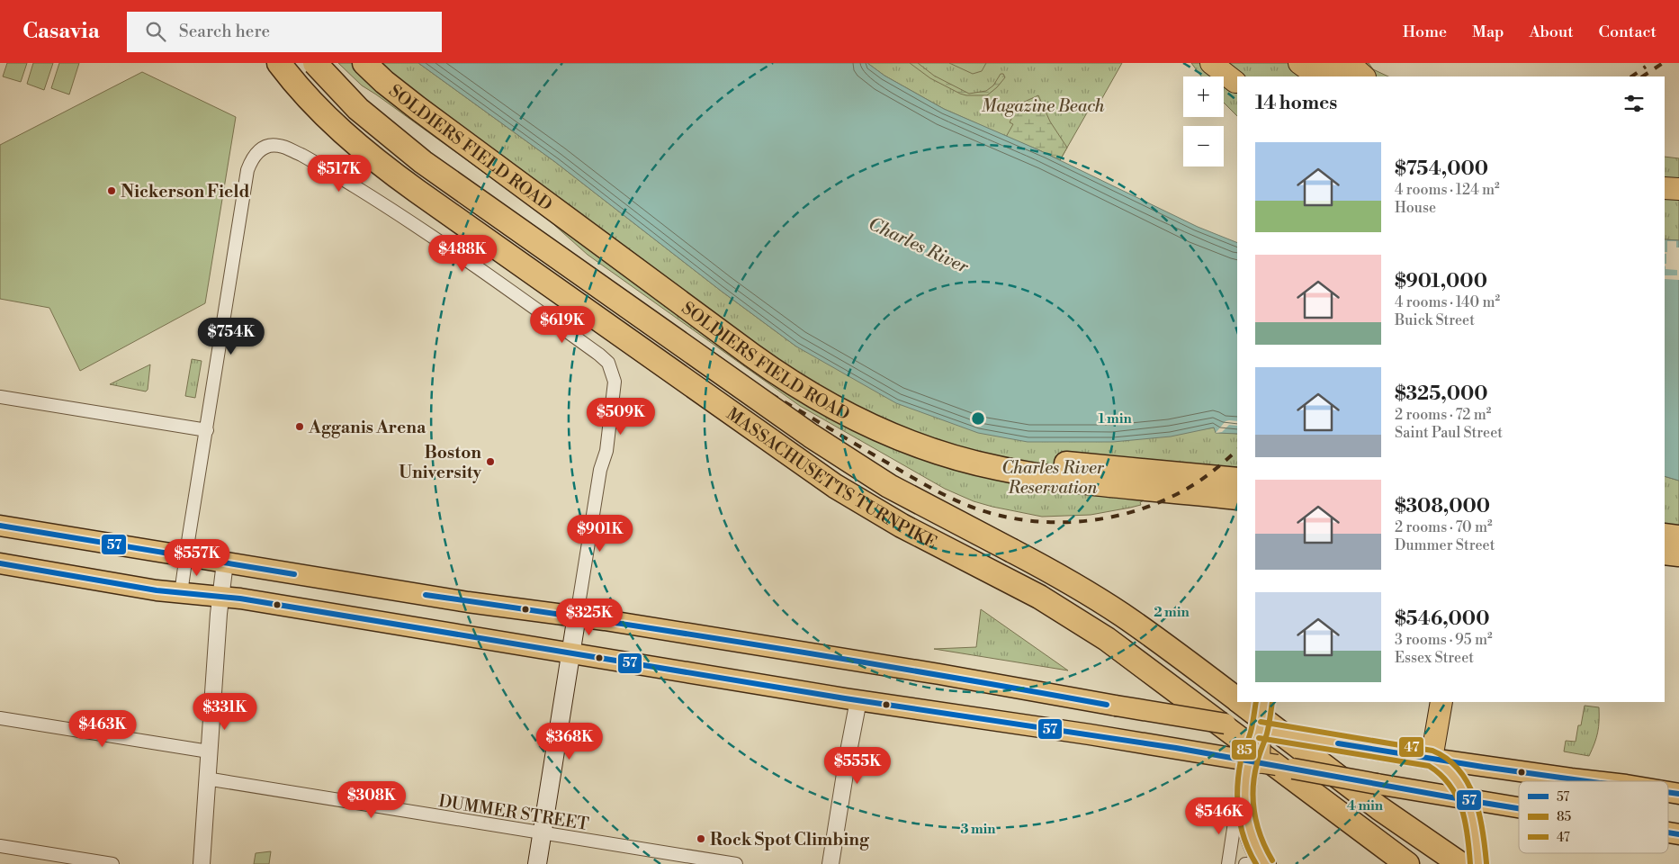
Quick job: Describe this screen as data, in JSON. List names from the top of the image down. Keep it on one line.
{"streets":{"highway":["SOLDIERS FIELD ROAD","MASSACHUSETTS TURNPIKE"],"street":["DUMMER STREET"]},"water":["Charles River"],"parks":["Magazine Beach","Charles River Reservation"],"places":["Nickerson Field","Agganis Arena","Boston University","Rock Spot Climbing"],"lines":["transit line 57","transit line 85","transit line 47"],"legend":["57","85","47"],"page":{"header":"Casavia","search":"Search here","nav":["Home","Map","About","Contact"],"map_buttons":["+","−"],"heading":"14 homes","list":[{"name":"$754,000","note":"4 rooms · 124 m² · House"},{"name":"$901,000","note":"4 rooms · 140 m² · Buick Street"},{"name":"$325,000","note":"2 rooms · 72 m² · Saint Paul Street"},{"name":"$308,000","note":"2 rooms · 70 m² · Dummer Street"},{"name":"$546,000","note":"3 rooms · 95 m² · Essex Street"}],"price":["$517K","$488K","$619K","$754K","$509K","$901K","$557K","$325K","$331K","$463K","$368K","$555K","$308K","$546K"]},"rings":["1 min","2 min","4 min","3 min"]}
